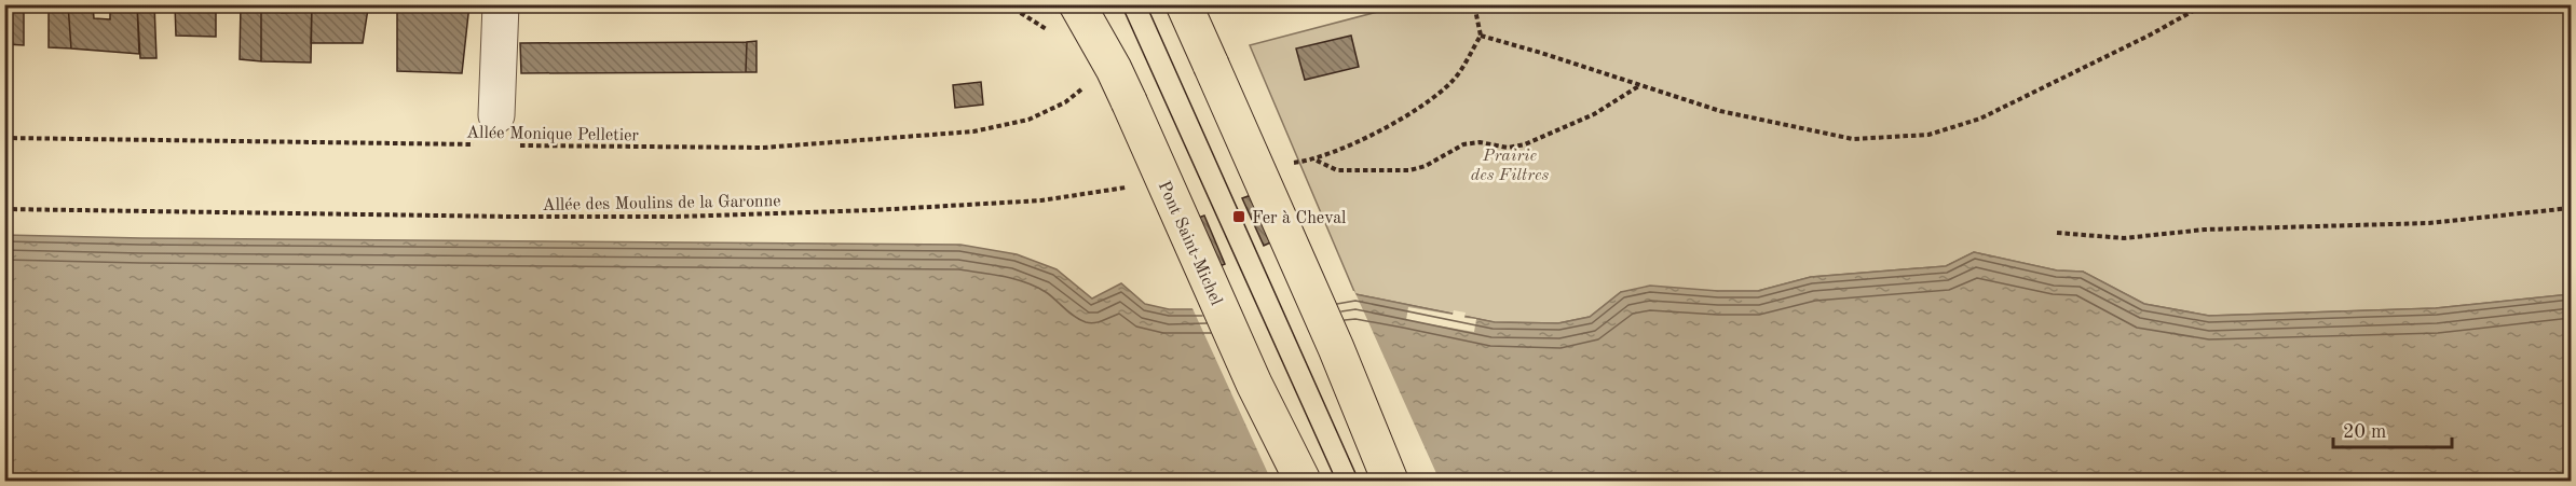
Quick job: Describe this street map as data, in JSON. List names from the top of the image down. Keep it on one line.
{"streets":{"main road":["Pont Saint-Michel"],"path":["Allée Monique Pelletier","Allée des Moulins de la Garonne"]},"parks":["Prairie des Filtres"],"places":{"transit":["Fer à Cheval"]},"scale_bar":"20 m"}
